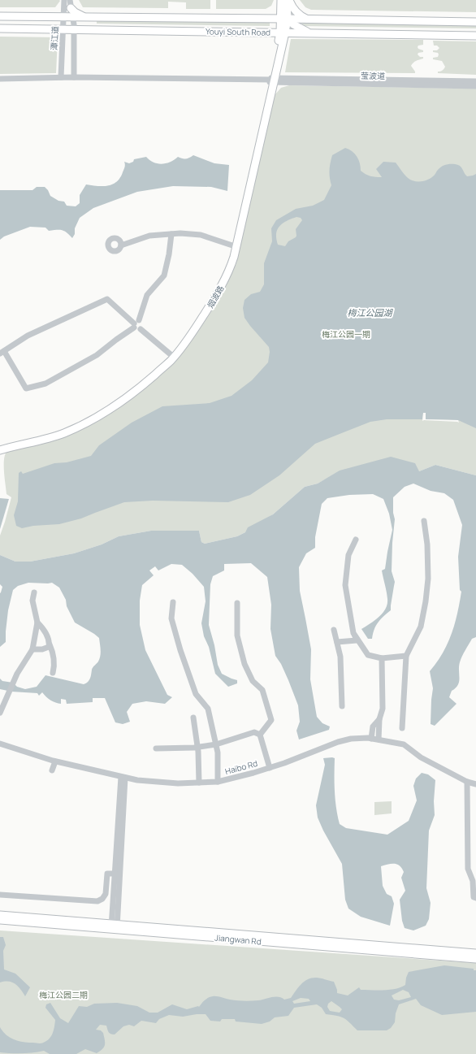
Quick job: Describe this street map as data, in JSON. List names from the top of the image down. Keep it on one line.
{"streets":{"main road":["Youyi South Road","烟波路","Jiangwan Rd"],"street":["潭江道","莹波道","Haibo Rd"]},"crossings":[["Youyi South Road","潭江道"],["Youyi South Road","烟波路"],["莹波道","烟波路"]],"water":["梅江公园湖"],"parks":["梅江公园一期","梅江公园二期"]}
